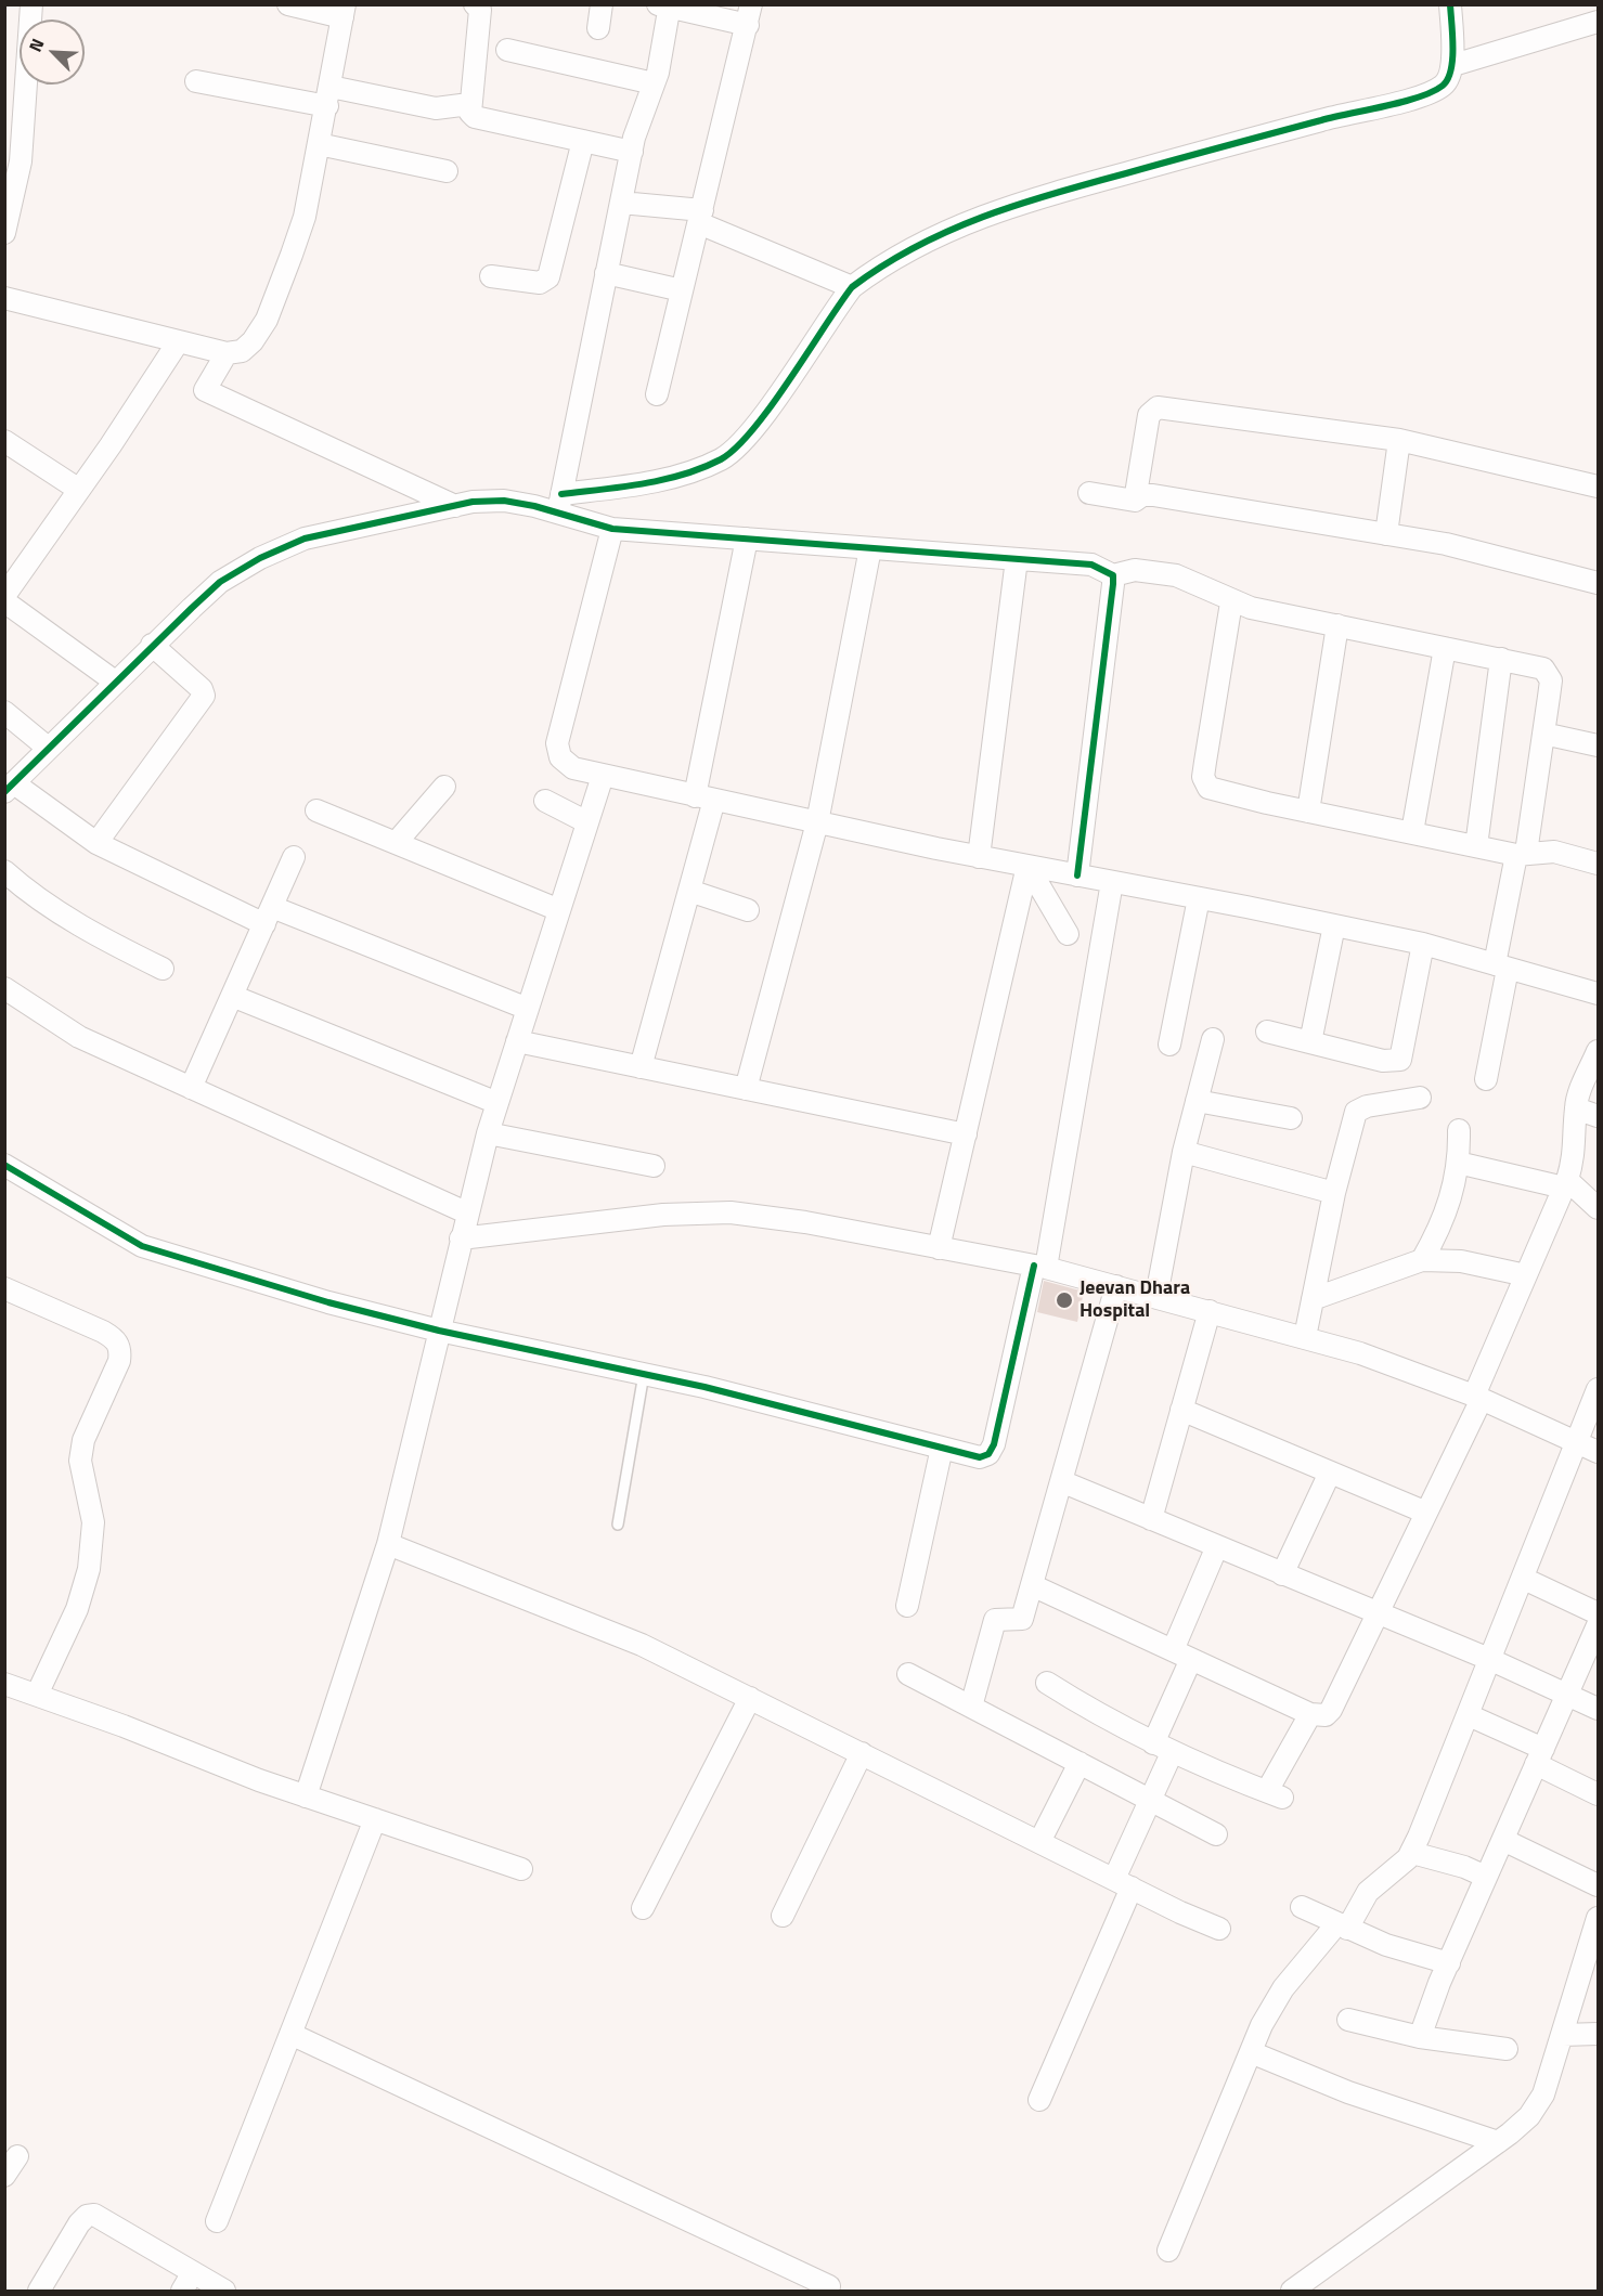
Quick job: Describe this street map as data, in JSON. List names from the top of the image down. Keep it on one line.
{"places":["Jeevan Dhara Hospital"],"north":"top left"}
